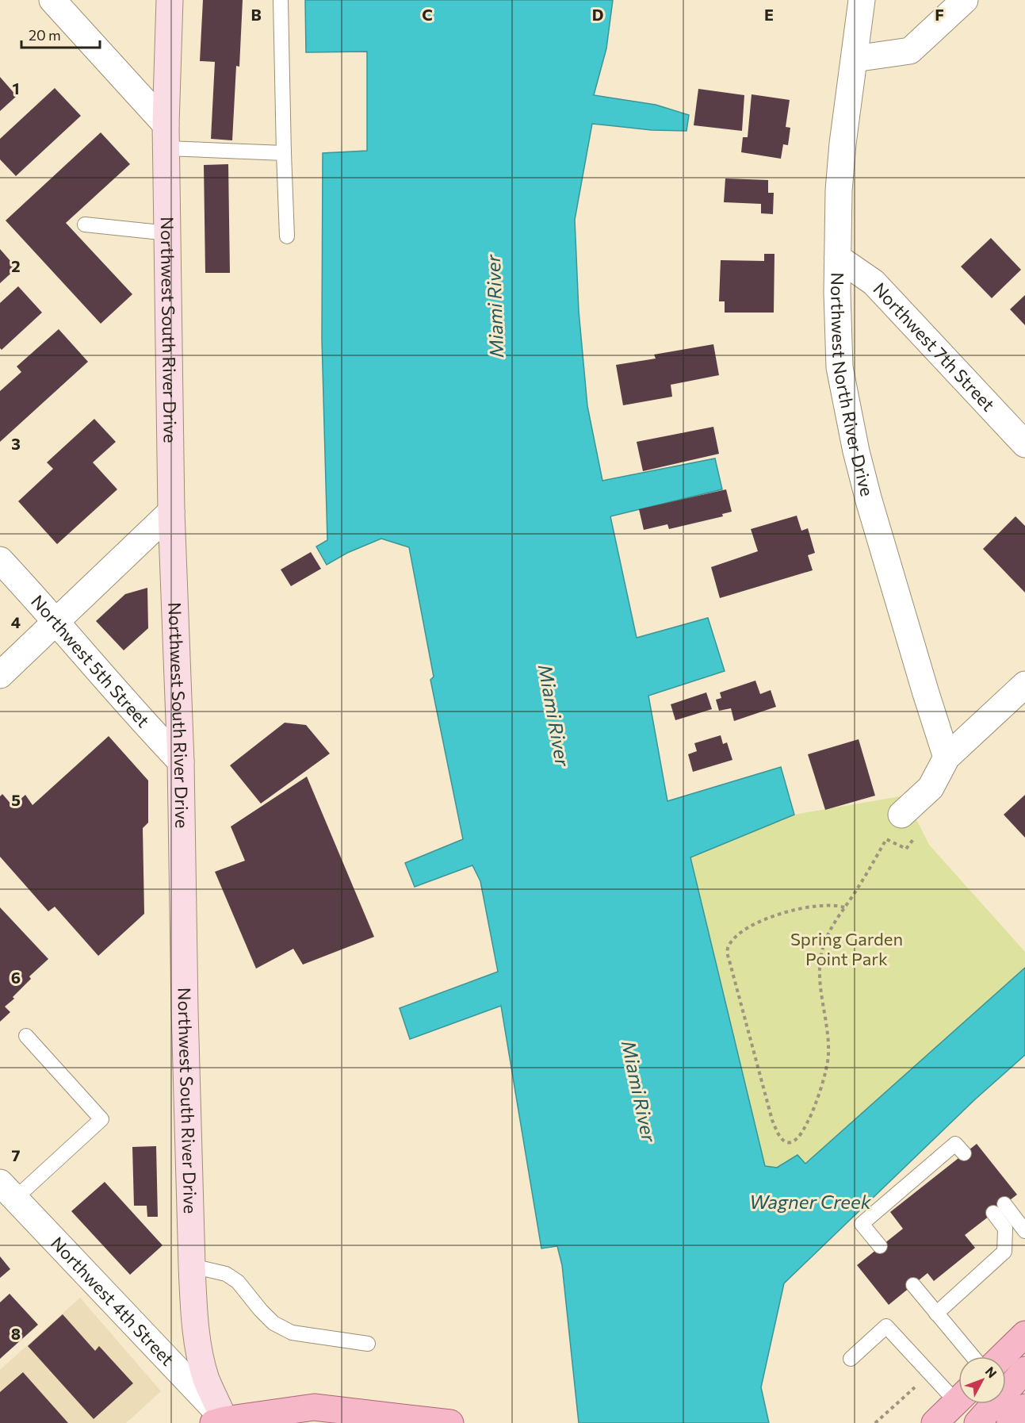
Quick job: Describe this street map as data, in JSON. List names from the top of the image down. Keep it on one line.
{"streets":{"main road":["Northwest South River Drive"],"street":["Northwest 7th Street","Northwest North River Drive","Northwest 5th Street","Northwest 4th Street"]},"crossings":[["Northwest South River Drive","Northwest 5th Street"],["Northwest South River Drive","Northwest 4th Street"],["Northwest 7th Street","Northwest North River Drive"]],"water":["Miami River","Wagner Creek"],"parks":["Spring Garden Point Park"],"scale_bar":"20 m","north":"top right","grid":{"columns":["B","C","D","E","F"],"rows":["1","2","3","4","5","6","7","8"]}}
